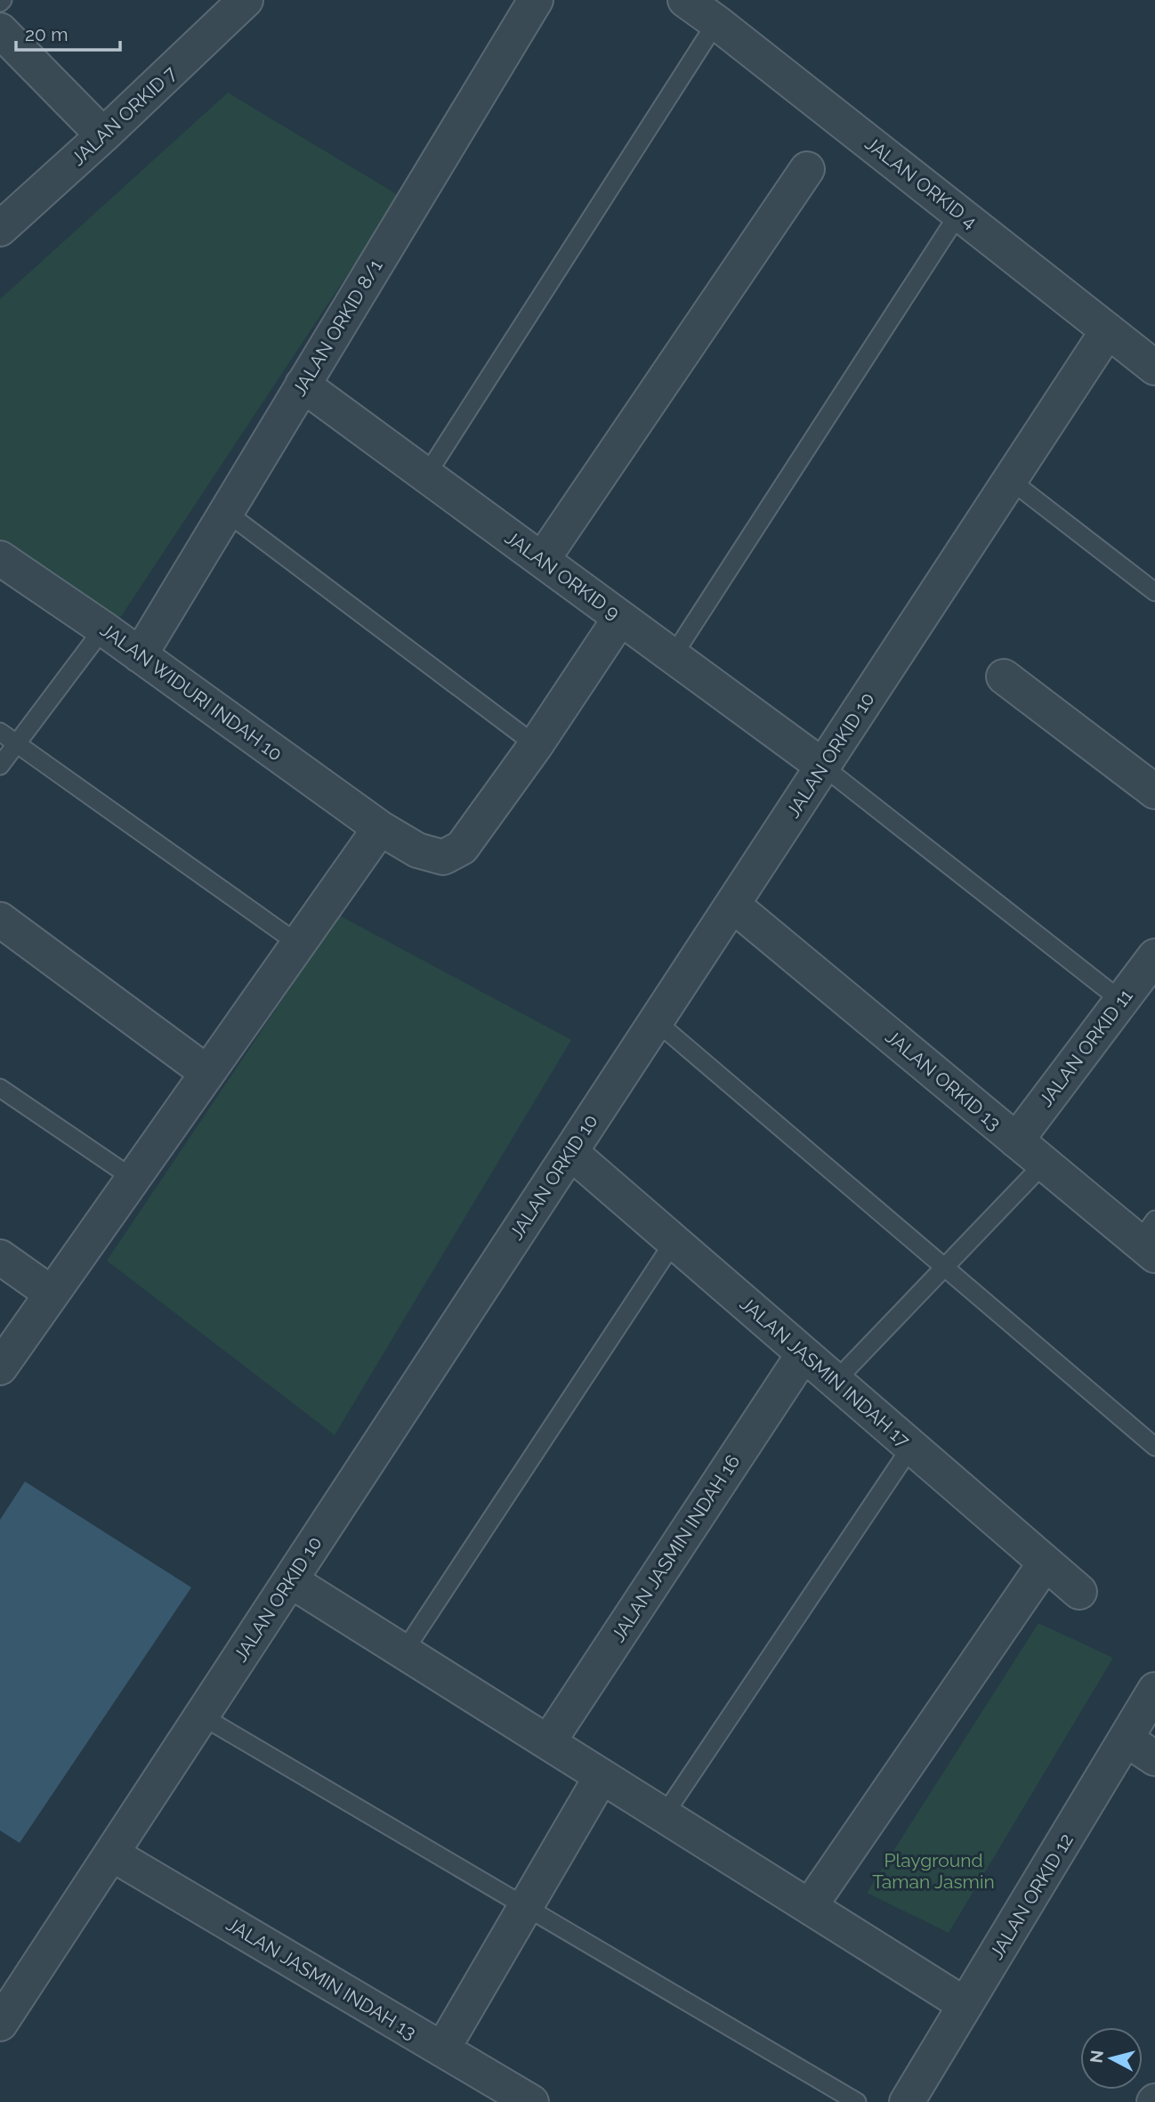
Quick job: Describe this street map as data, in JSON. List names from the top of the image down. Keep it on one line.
{"streets":{"street":["JALAN ORKID 7","JALAN ORKID 4","JALAN ORKID 8/1","JALAN ORKID 9","JALAN WIDURI INDAH 10","JALAN ORKID 10","JALAN ORKID 11","JALAN ORKID 13","JALAN JASMIN INDAH 17","JALAN JASMIN INDAH 16","JALAN ORKID 12","JALAN JASMIN INDAH 13"]},"crossings":[["JALAN ORKID 4","JALAN ORKID 10"],["JALAN ORKID 8/1","JALAN ORKID 9"],["JALAN ORKID 8/1","JALAN WIDURI INDAH 10"],["JALAN ORKID 9","JALAN ORKID 10"],["JALAN ORKID 10","JALAN ORKID 13"],["JALAN ORKID 10","JALAN JASMIN INDAH 17"],["JALAN ORKID 10","JALAN JASMIN INDAH 13"],["JALAN ORKID 11","JALAN ORKID 13"],["JALAN JASMIN INDAH 17","JALAN JASMIN INDAH 16"]],"parks":["Playground Taman Jasmin"],"scale_bar":"20 m","north":"left"}
